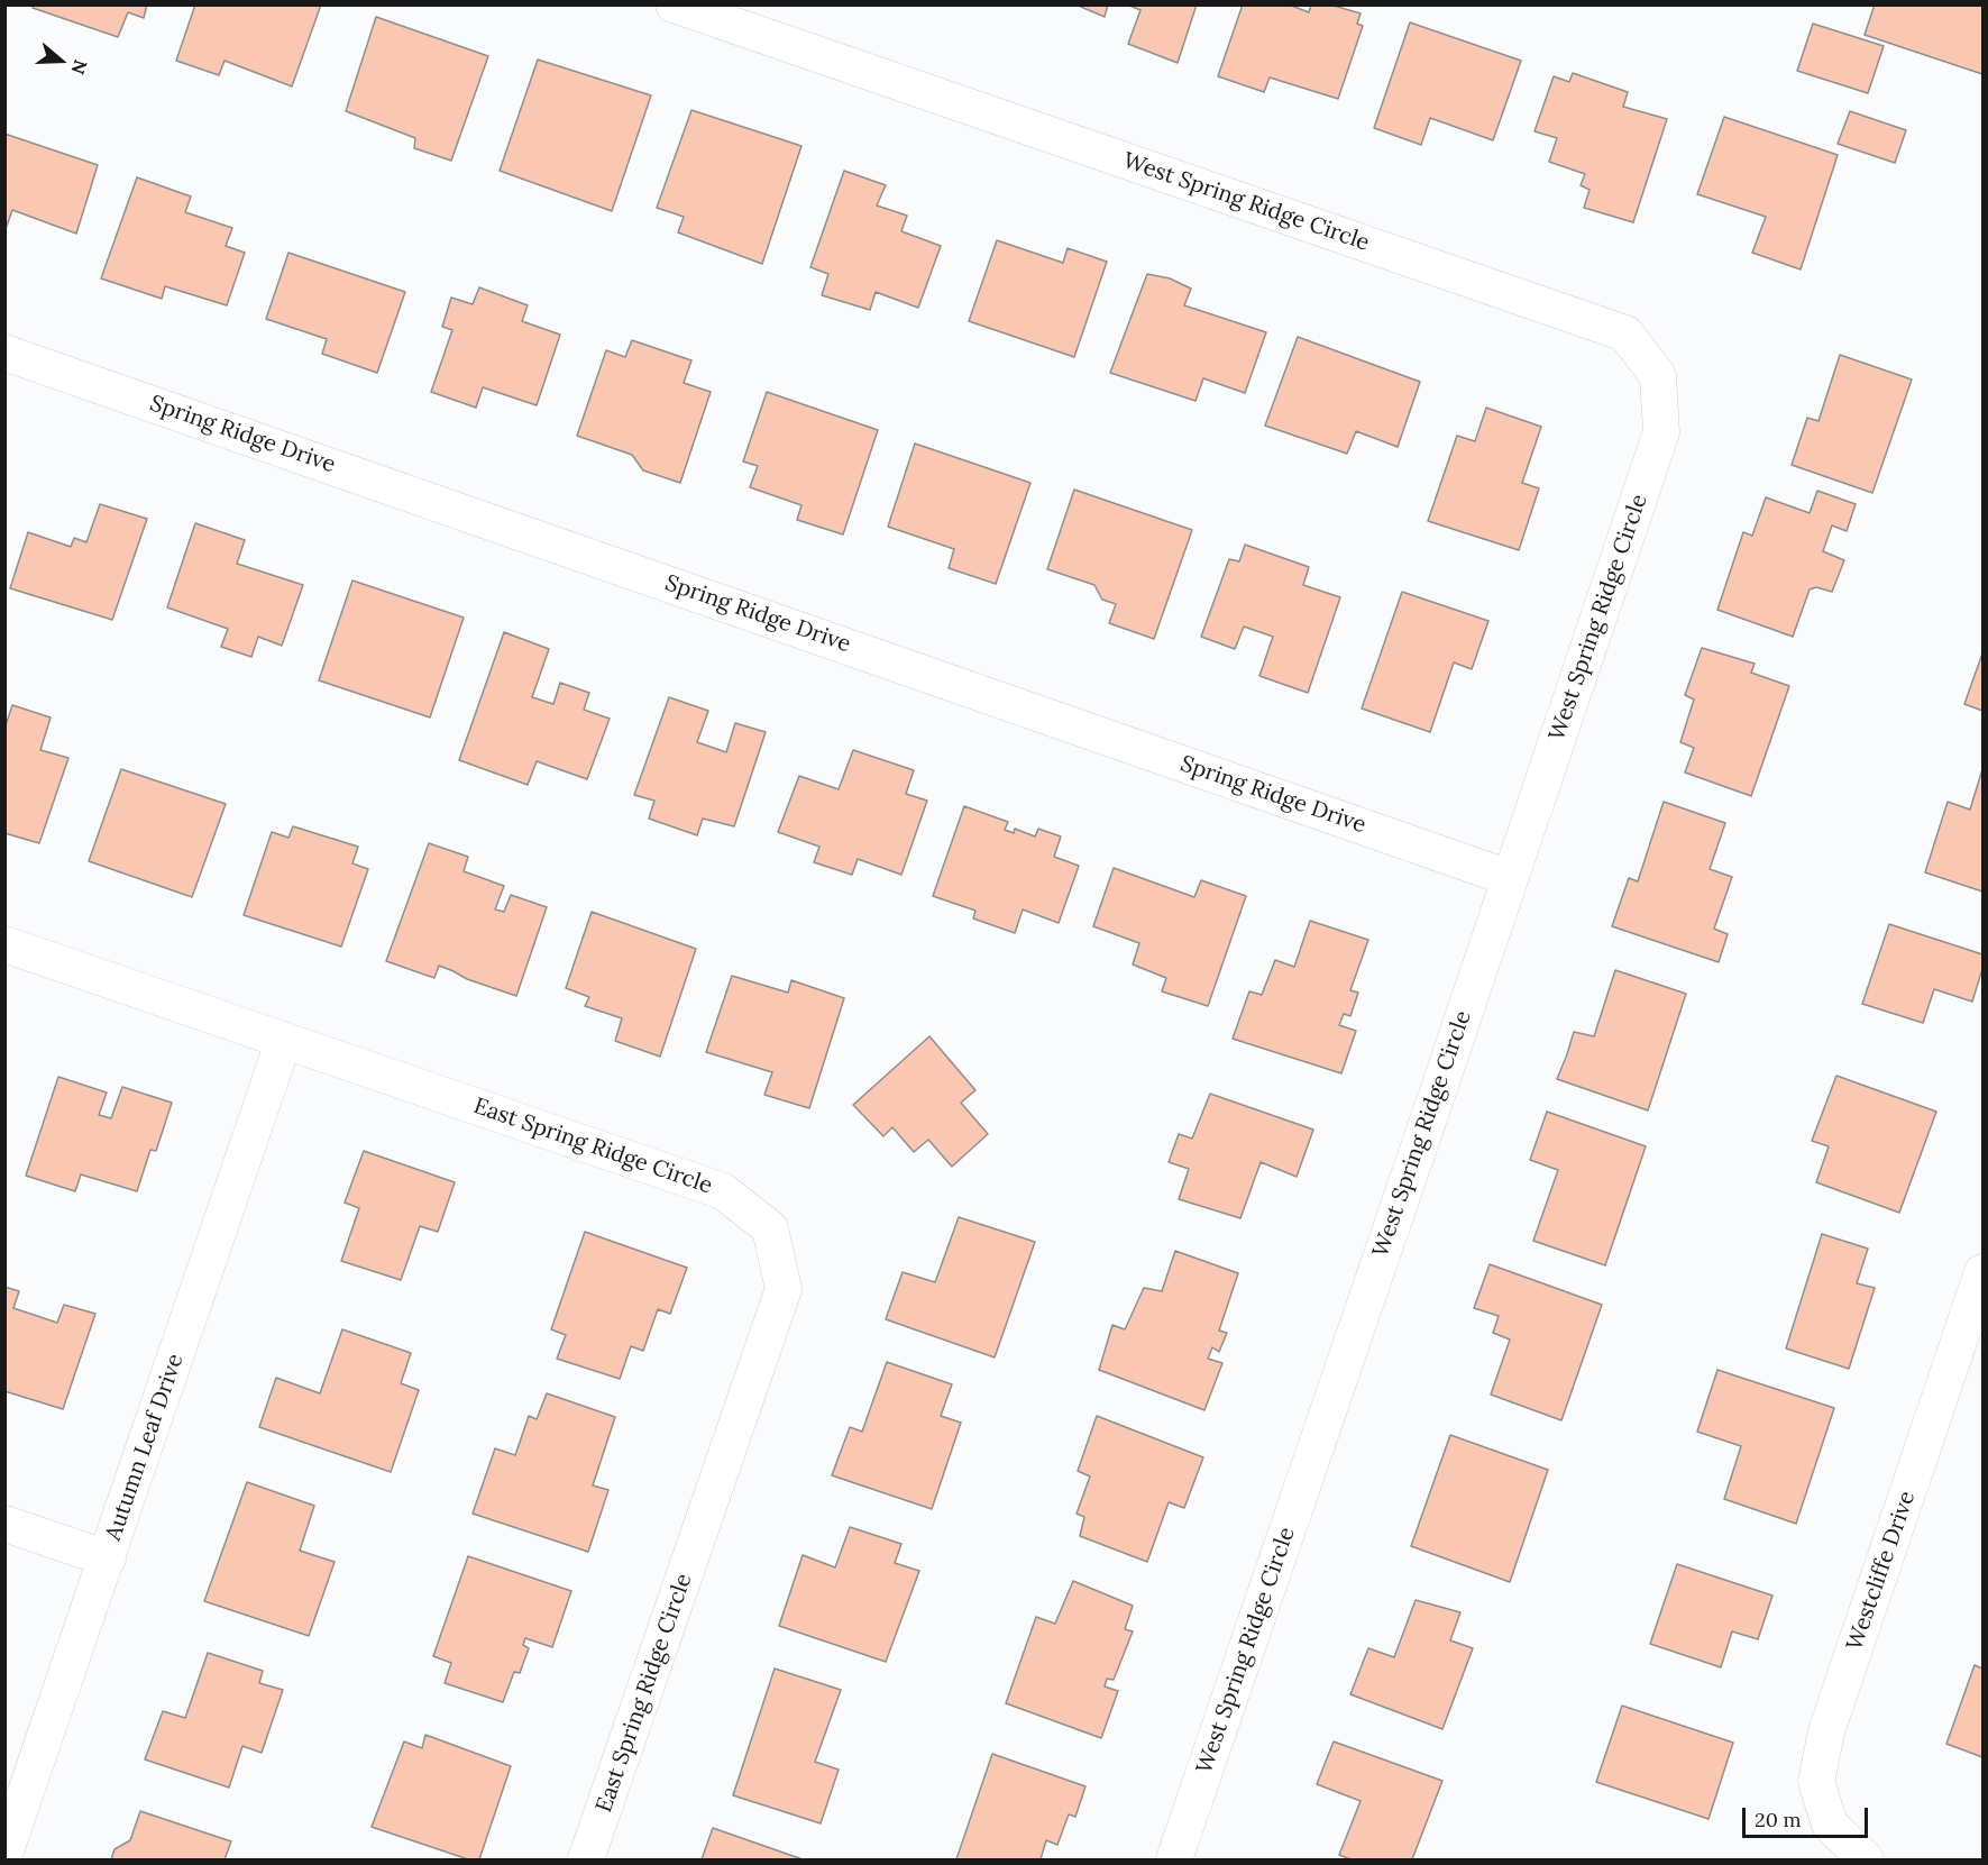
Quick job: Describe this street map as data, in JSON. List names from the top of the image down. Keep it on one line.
{"streets":{"street":["West Spring Ridge Circle","Spring Ridge Drive","East Spring Ridge Circle","Autumn Leaf Drive","Westcliffe Drive"]},"crossings":[["West Spring Ridge Circle","Spring Ridge Drive"],["East Spring Ridge Circle","Autumn Leaf Drive"]],"scale_bar":"20 m","north":"right"}
